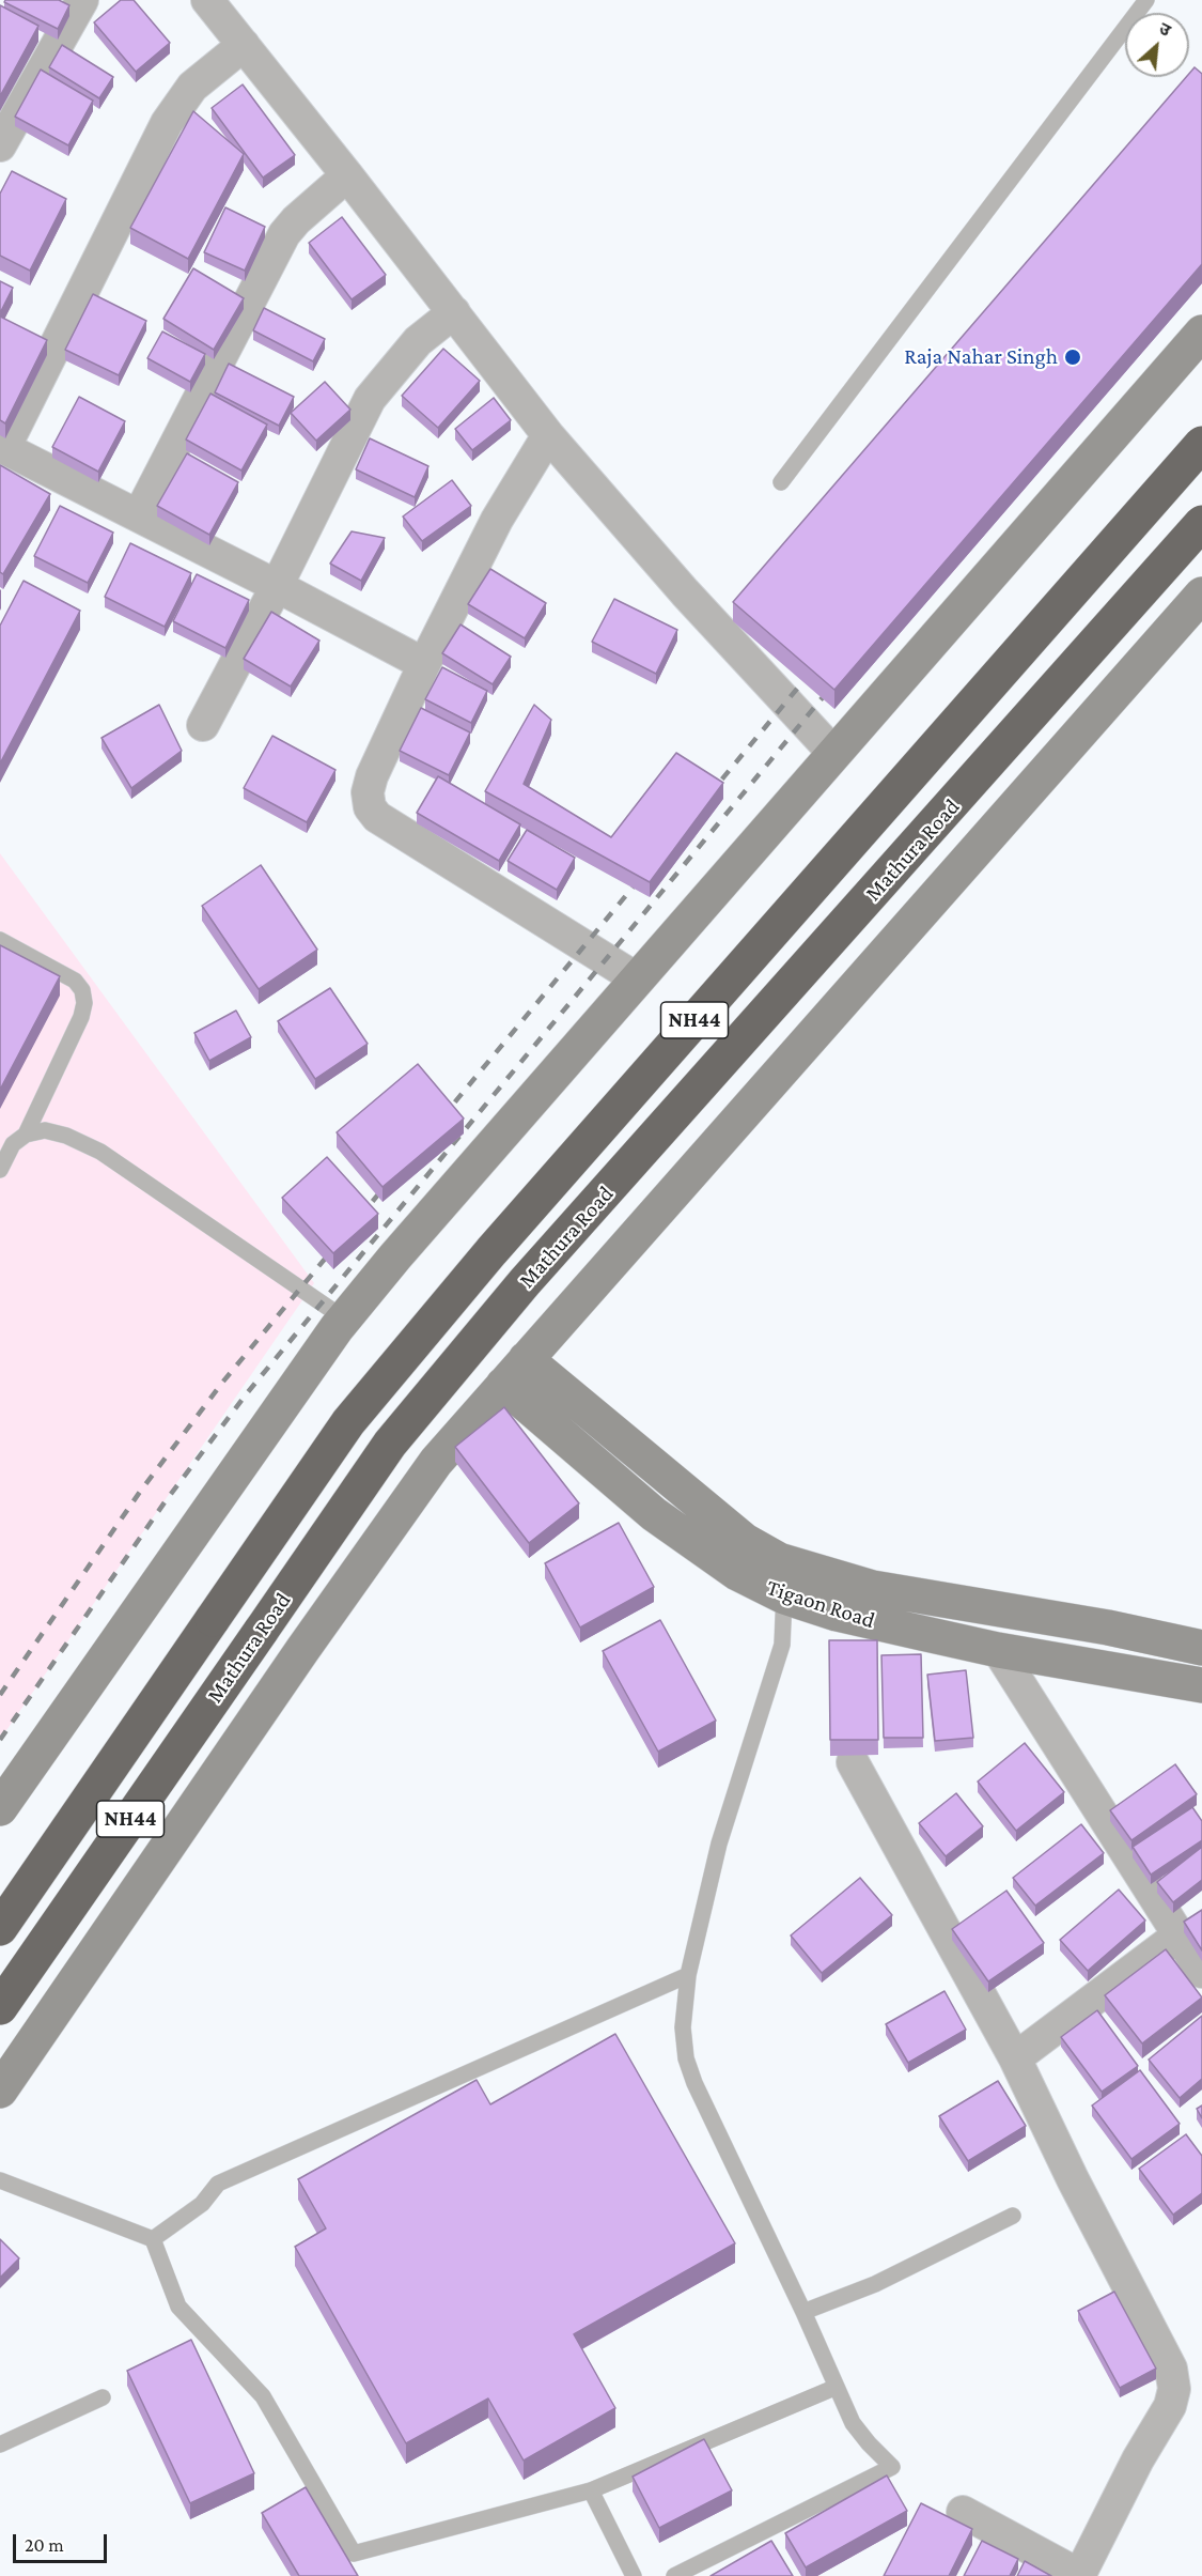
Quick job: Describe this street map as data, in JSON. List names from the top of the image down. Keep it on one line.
{"streets":{"highway":["Mathura Road","NH44"],"main road":["Tigaon Road"]},"places":["Raja Nahar Singh"],"scale_bar":"20 m","north":"top right"}
